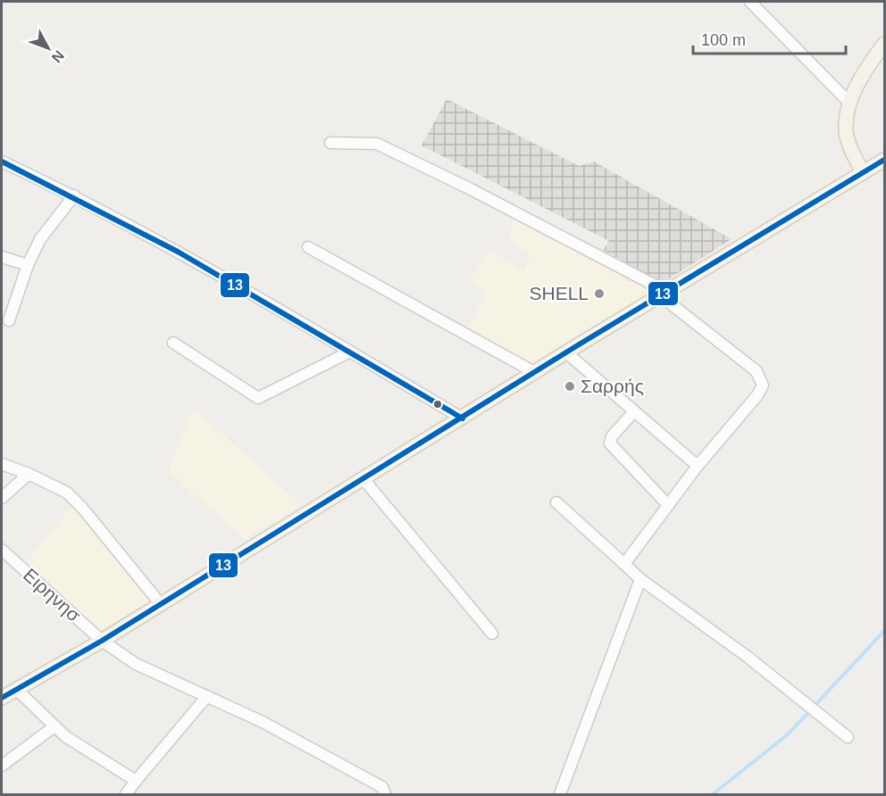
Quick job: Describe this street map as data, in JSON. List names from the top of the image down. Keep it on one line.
{"streets":{"street":["Ειρηνησ"]},"places":["SHELL","Σαρρής"],"lines":["transit line 13"],"scale_bar":"100 m","north":"bottom right"}
